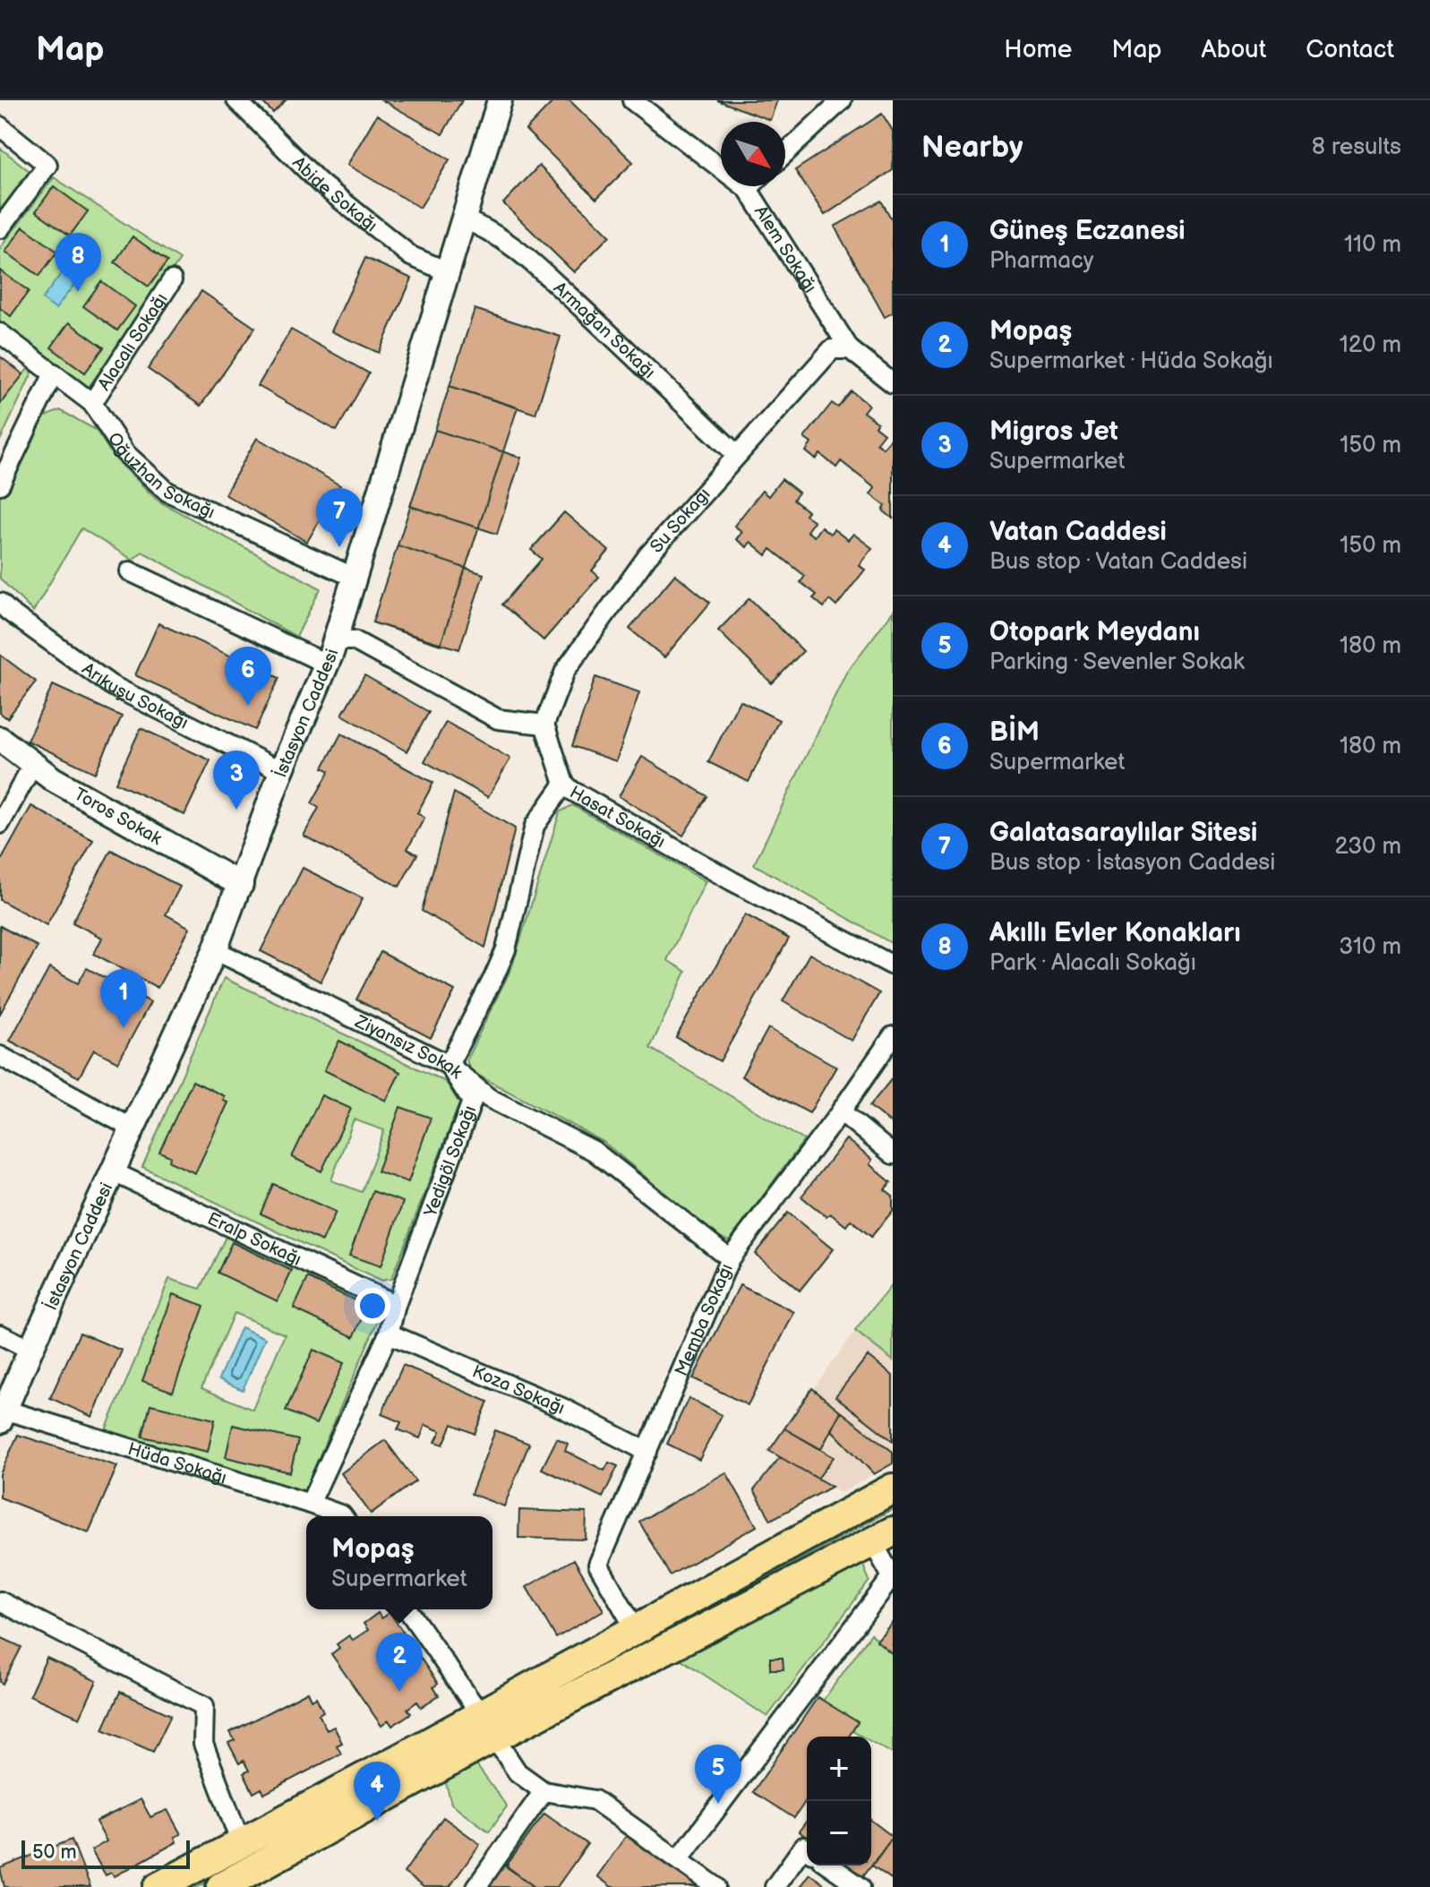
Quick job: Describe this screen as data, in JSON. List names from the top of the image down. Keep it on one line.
{"streets":{"street":["Abide Sokağı","Alem Sokağı","Armağan Sokağı","Alacalı Sokağı","Oğuzhan Sokağı","Su Sokağı","Arıkuşu Sokağı","İstasyon Caddesi","Toros Sokak","Hasat Sokağı","Ziyansız Sokak","Yedigöl Sokağı","Eralp Sokağı","Memba Sokağı","Koza Sokağı","Hüda Sokağı"]},"crossings":[["Abide Sokağı","İstasyon Caddesi"],["Alem Sokağı","Su Sokağı"],["Armağan Sokağı","Su Sokağı"],["Armağan Sokağı","İstasyon Caddesi"],["Alacalı Sokağı","Oğuzhan Sokağı"],["Oğuzhan Sokağı","İstasyon Caddesi"],["Su Sokağı","Hasat Sokağı"],["Arıkuşu Sokağı","İstasyon Caddesi"],["İstasyon Caddesi","Toros Sokak"],["İstasyon Caddesi","Ziyansız Sokak"],["İstasyon Caddesi","Eralp Sokağı"],["İstasyon Caddesi","Hüda Sokağı"],["Ziyansız Sokak","Yedigöl Sokağı"],["Ziyansız Sokak","Memba Sokağı"],["Yedigöl Sokağı","Eralp Sokağı"],["Yedigöl Sokağı","Koza Sokağı"],["Yedigöl Sokağı","Hüda Sokağı"],["Memba Sokağı","Koza Sokağı"]],"scale_bar":"50 m","north":"bottom right","page":{"header":"Map","nav":["Home","Map","About","Contact"],"heading":["Nearby","8 results"],"list":[{"mark":"1","name":"Güneş Eczanesi","note":"Pharmacy","value":"110 m"},{"mark":"2","name":"Mopaş","note":"Supermarket · Hüda Sokağı","value":"120 m"},{"mark":"3","name":"Migros Jet","note":"Supermarket","value":"150 m"},{"mark":"4","name":"Vatan Caddesi","note":"Bus stop · Vatan Caddesi","value":"150 m"},{"mark":"5","name":"Otopark Meydanı","note":"Parking · Sevenler Sokak","value":"180 m"},{"mark":"6","name":"BİM","note":"Supermarket","value":"180 m"},{"mark":"7","name":"Galatasaraylılar Sitesi","note":"Bus stop · İstasyon Caddesi","value":"230 m"},{"mark":"8","name":"Akıllı Evler Konakları","note":"Park · Alacalı Sokağı","value":"310 m"}],"pins":["8","7","6","3","1","2","5","4"],"popup":["Mopaş","Supermarket"],"map_buttons":["+","−"],"scale":"50 m"}}
